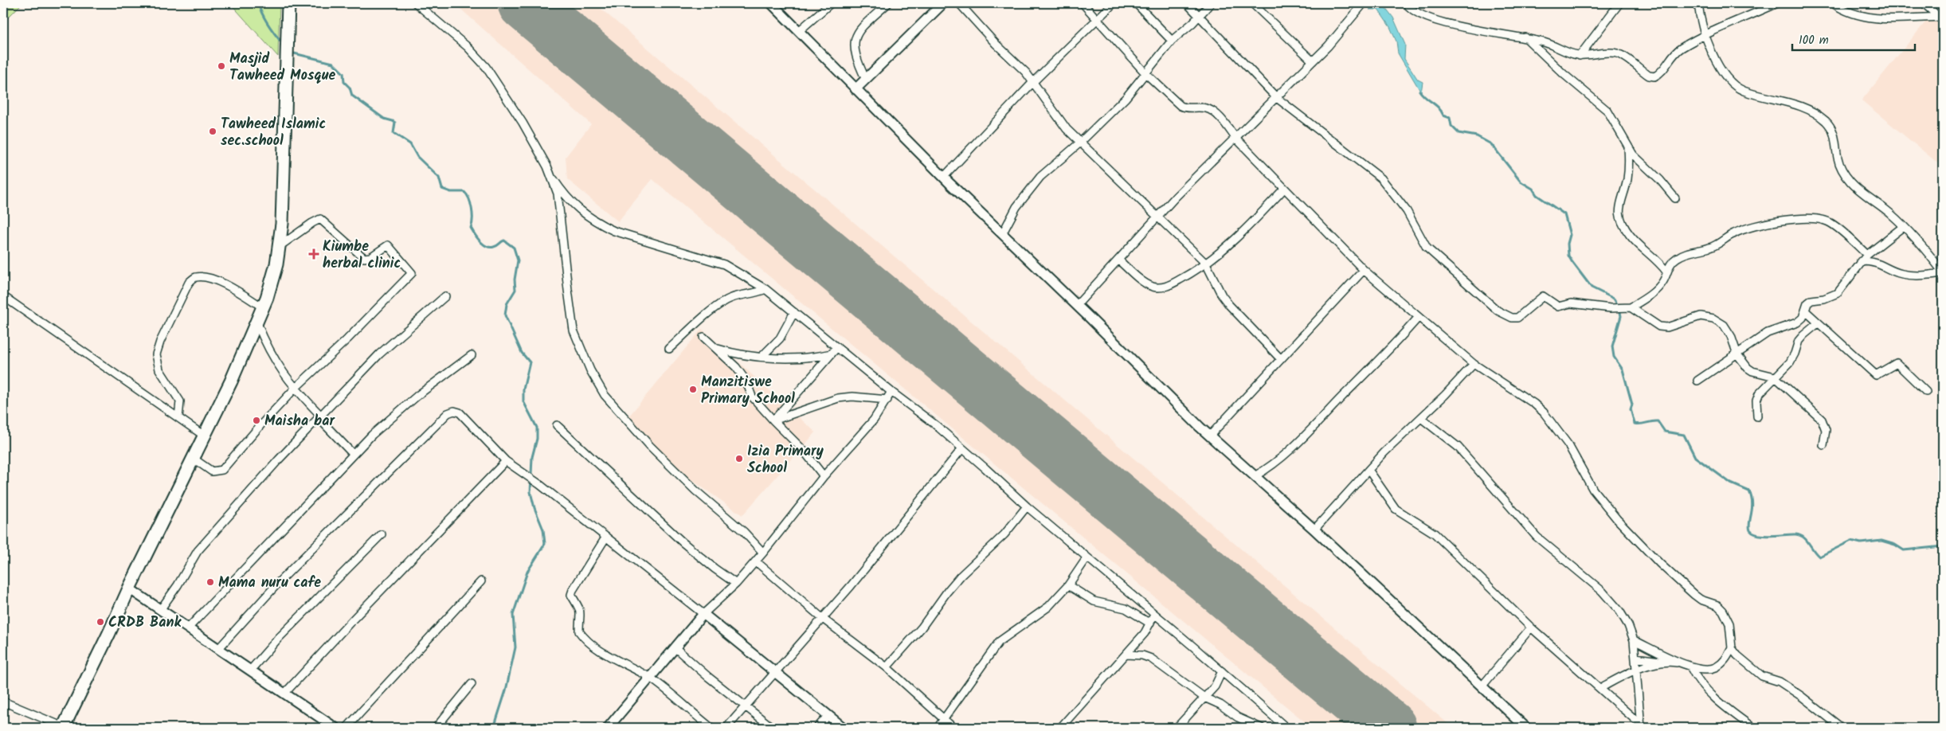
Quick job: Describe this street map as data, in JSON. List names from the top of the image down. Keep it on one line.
{"places":{"other":["Masjid Tawheed Mosque","Tawheed Islamic sec.school","Manzitiswe Primary School","Maisha bar","Izia Primary School","Mama nuru cafe","CRDB Bank"],"health":["Kiumbe herbal clinic"]},"scale_bar":"100 m"}
